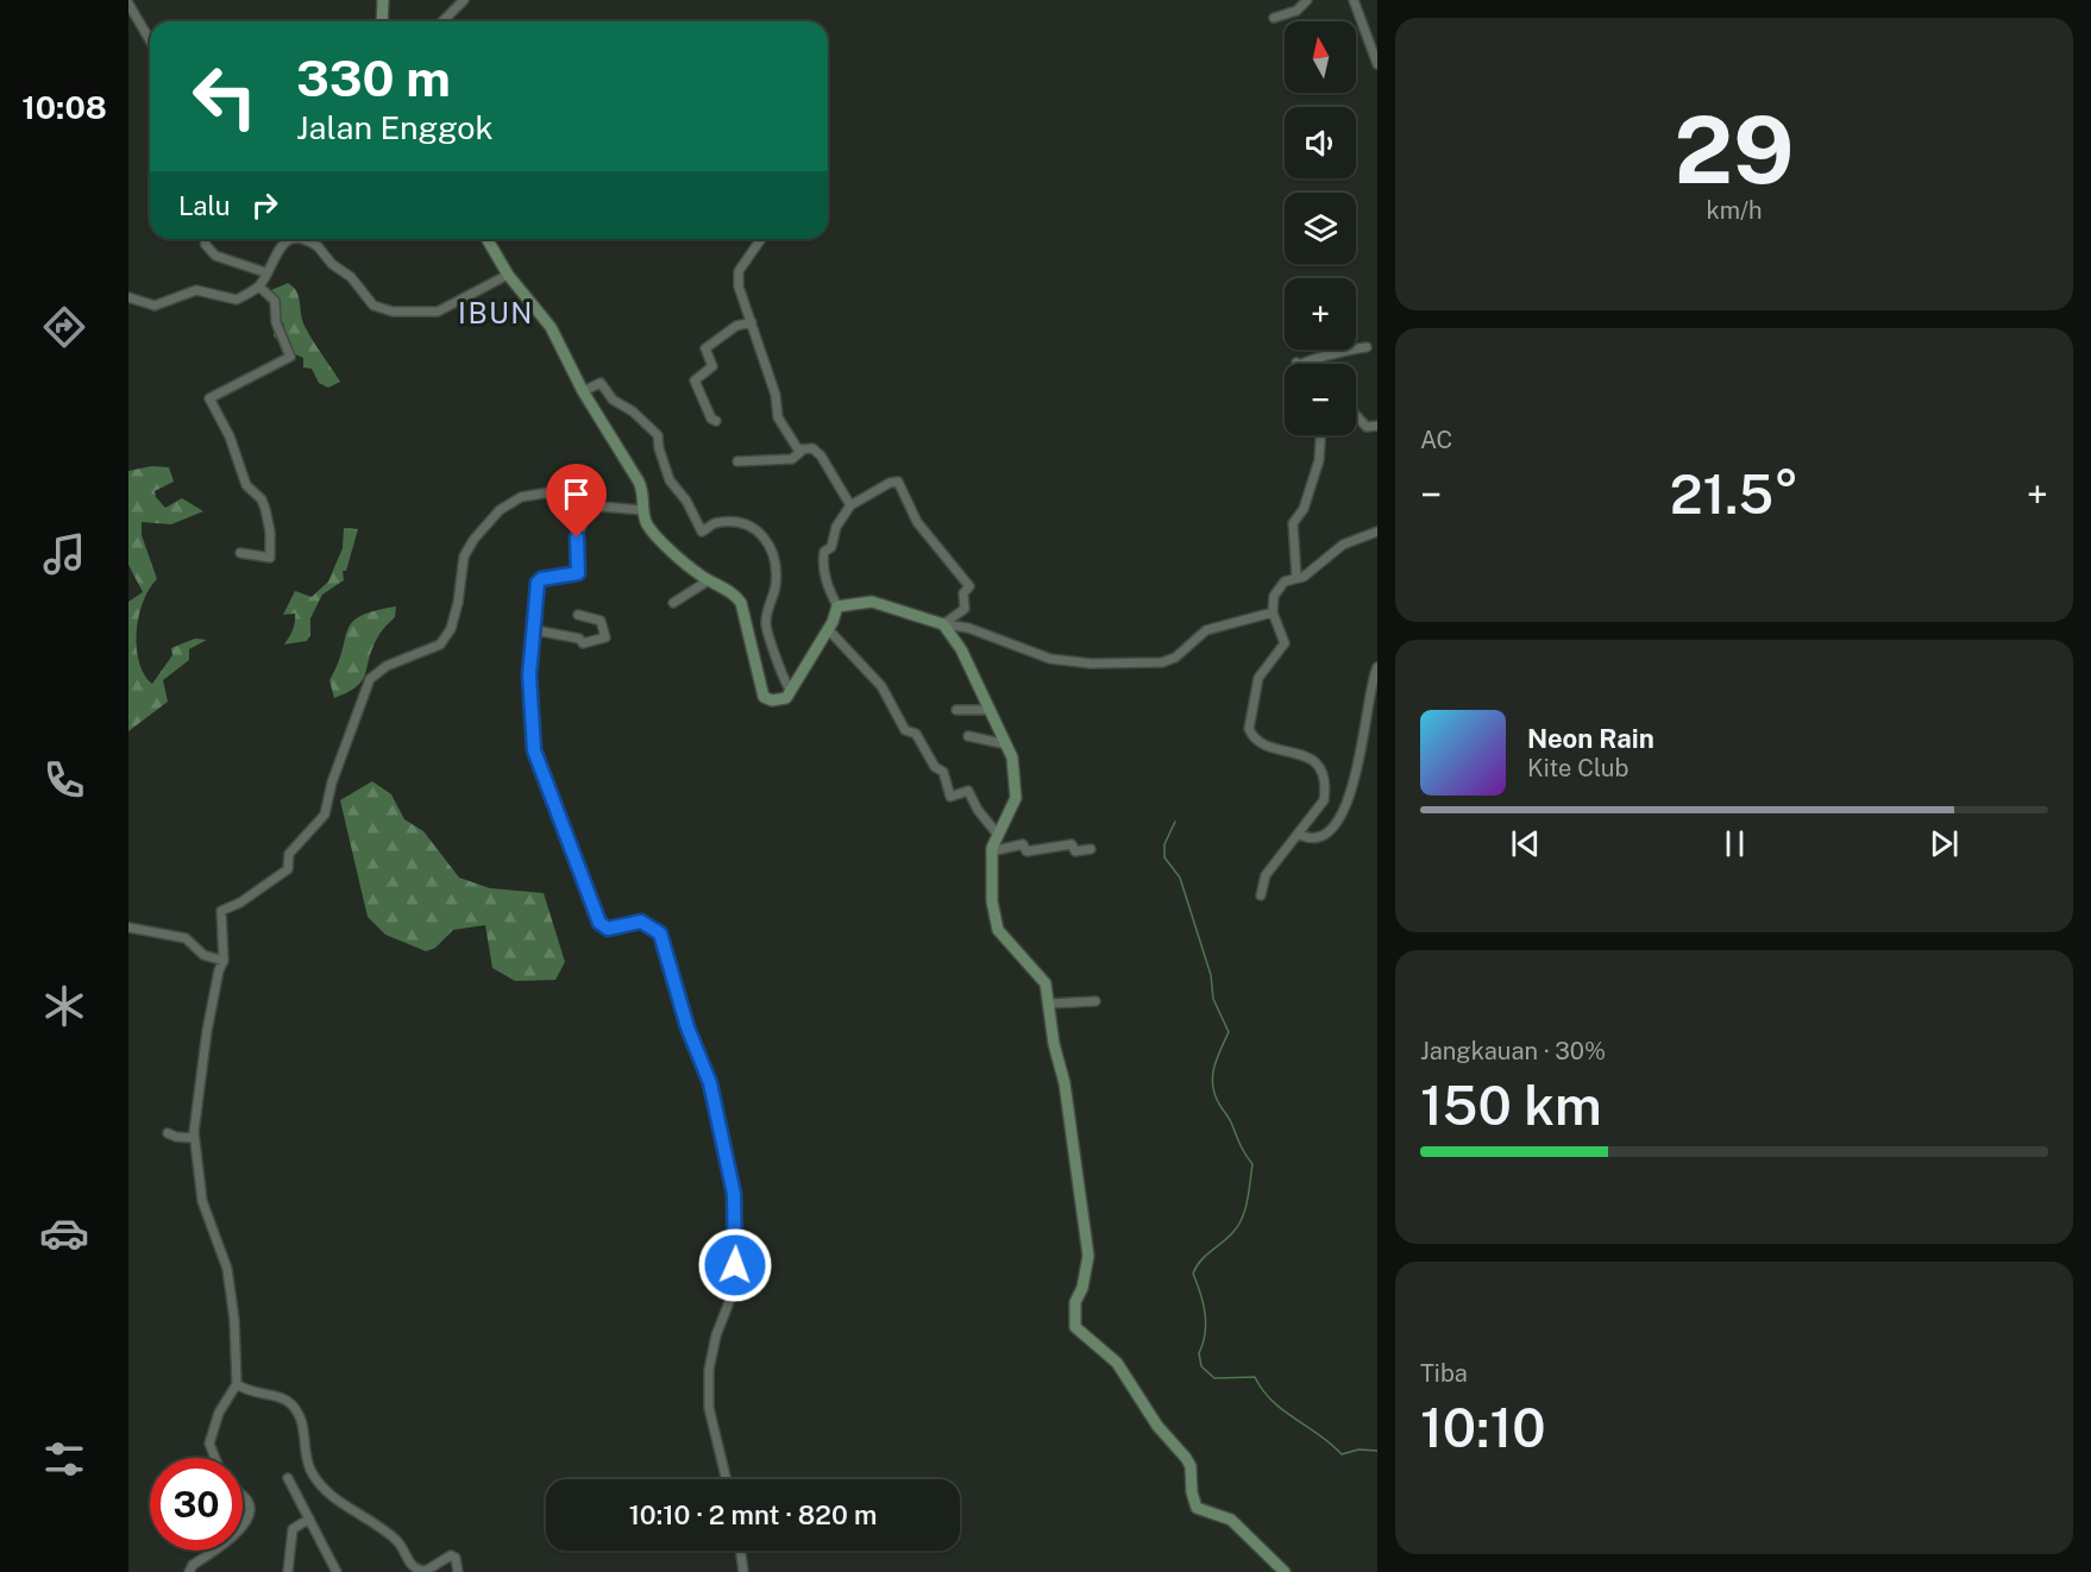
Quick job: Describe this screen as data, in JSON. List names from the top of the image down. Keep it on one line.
{"districts":["IBUN"],"north":"top","page":{"tabs":"10:08","tile":[["29","km/h"],"AC",["Jangkauan · 30%","150 km"],["Tiba","10:10"]],"map_buttons":["+","−"],"turn":["330 m","Jalan Enggok"],"then":"Lalu","heat":["−","21.5°","+"],"song":["Neon Rain","Kite Club"],"limit":"30","trip":"10:10 · 2 mnt · 820 m"}}
